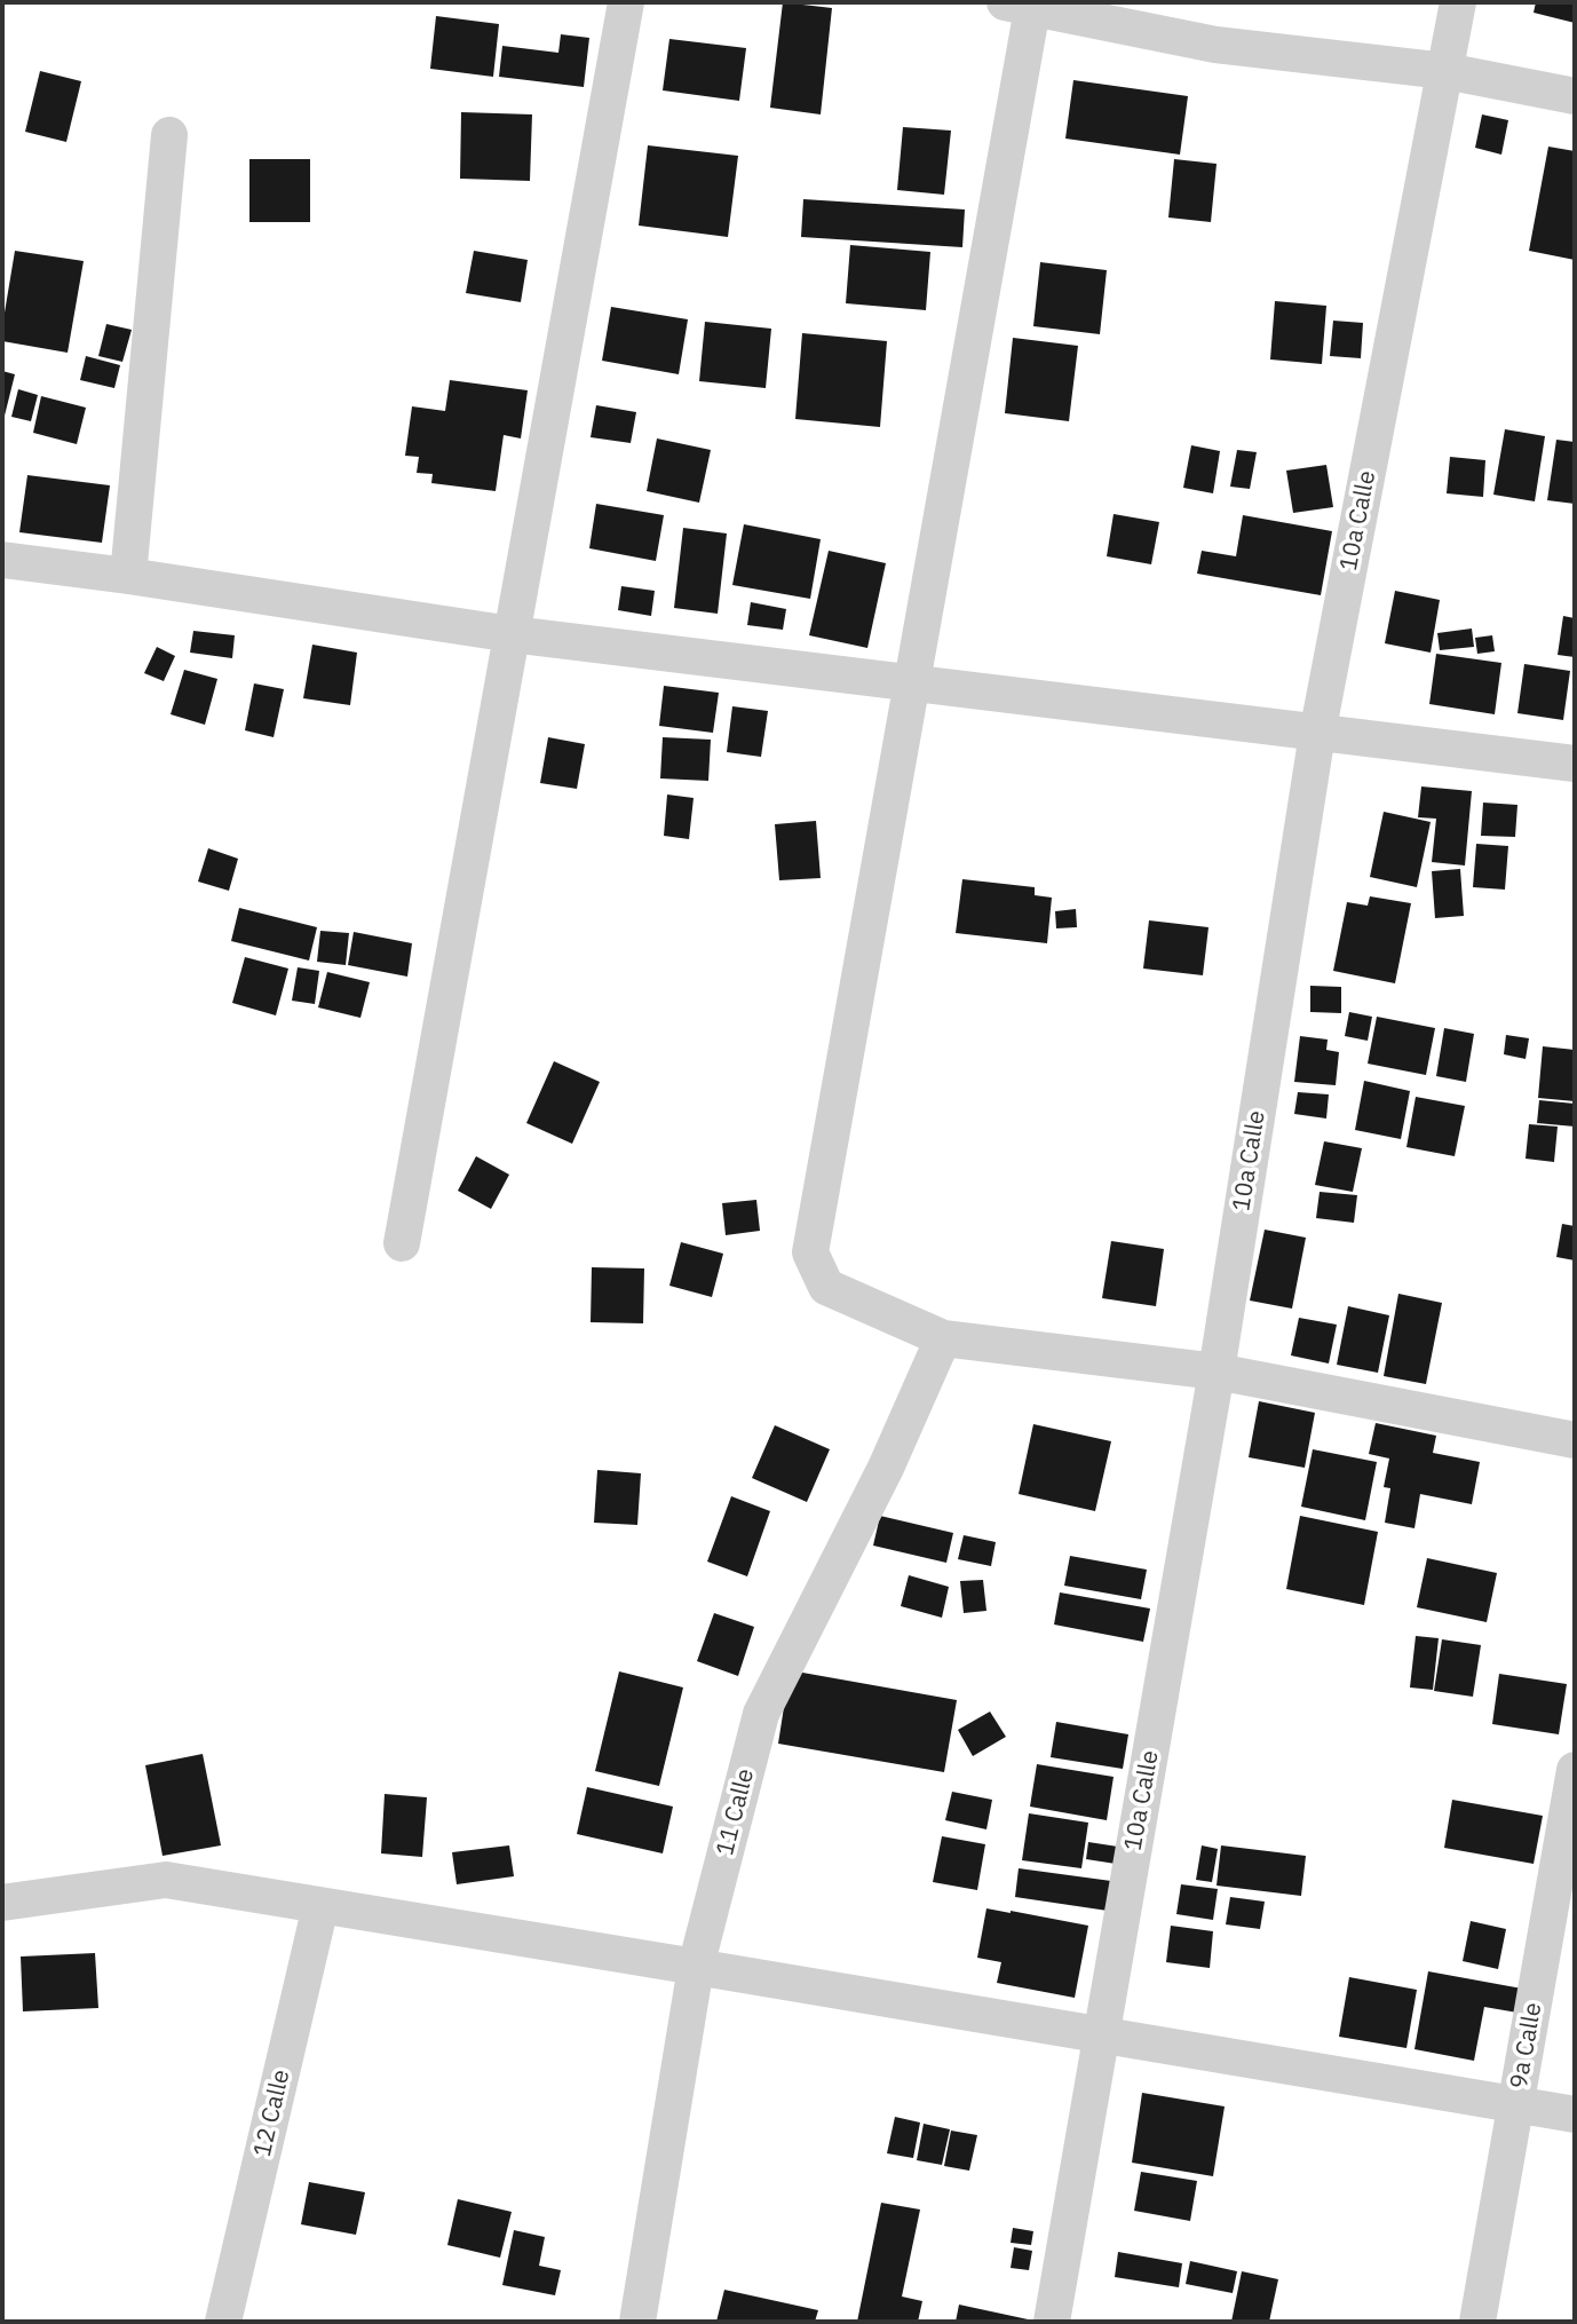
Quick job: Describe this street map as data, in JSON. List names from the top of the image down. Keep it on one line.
{"streets":{"street":["10a Calle","11 Calle","9a Calle","12 Calle"]}}
